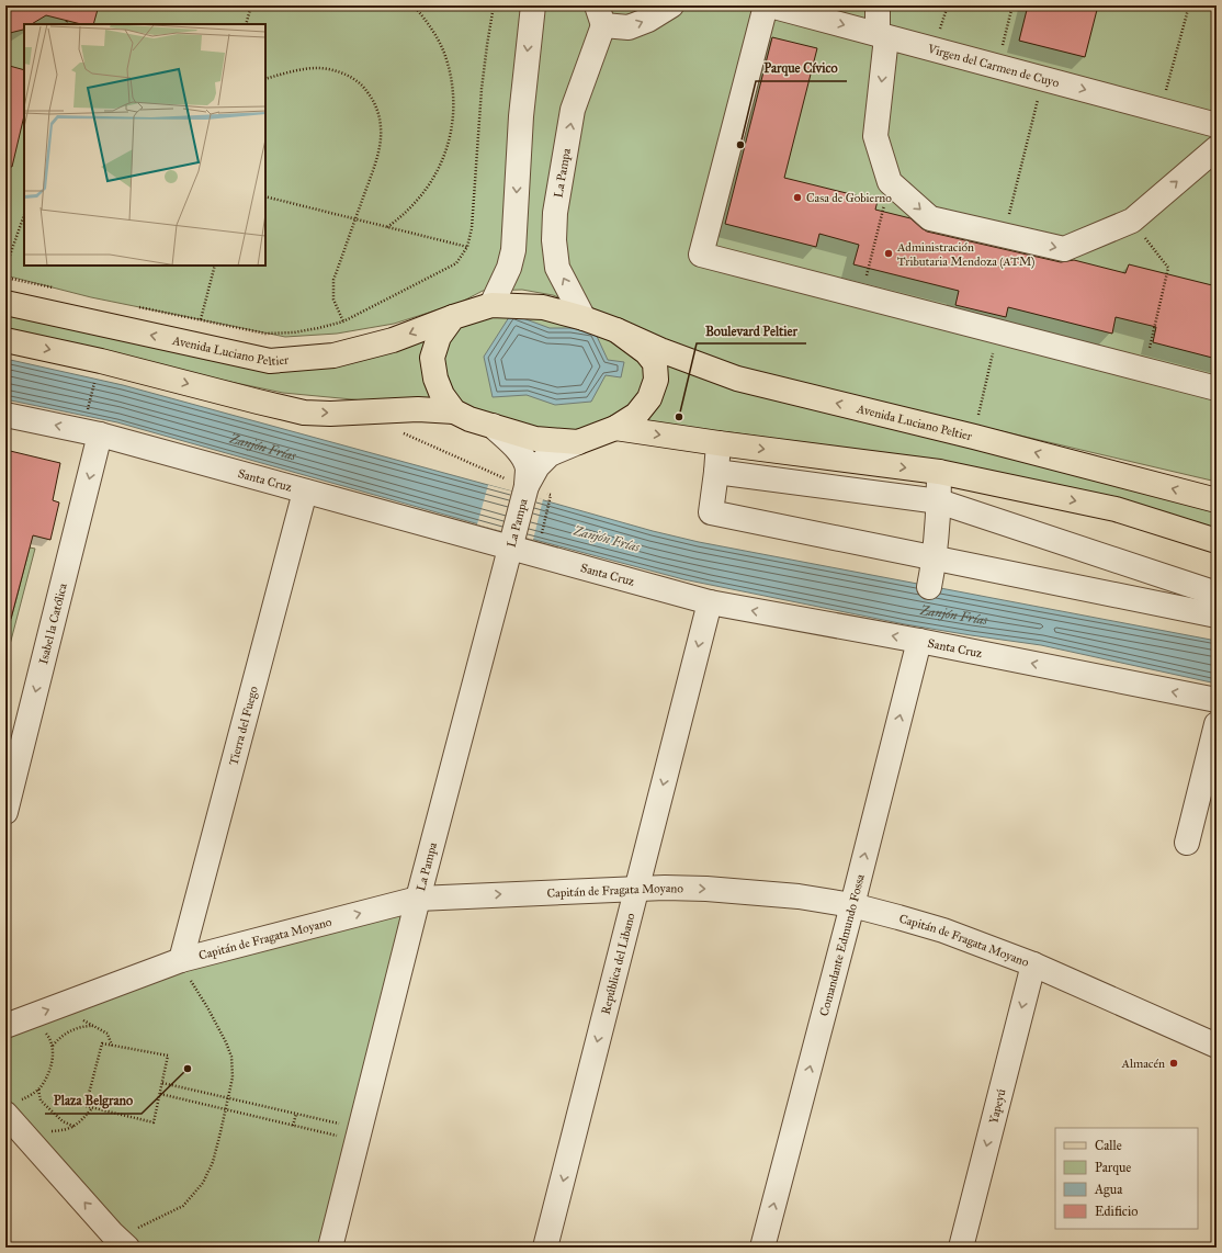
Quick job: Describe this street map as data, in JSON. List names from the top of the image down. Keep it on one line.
{"streets":{"main road":["Avenida Luciano Peltier"],"street":["Virgen del Carmen de Cuyo","La Pampa","Santa Cruz","Isabel la Católica","Tierra del Fuego","Capitán de Fragata Moyano","Comandante Edmundo Fossa","República del Libano","Yapeyú"]},"crossings":[["La Pampa","Avenida Luciano Peltier"],["La Pampa","Santa Cruz"],["La Pampa","Capitán de Fragata Moyano"],["Santa Cruz","Isabel la Católica"],["Santa Cruz","Tierra del Fuego"],["Santa Cruz","Comandante Edmundo Fossa"],["Santa Cruz","República del Libano"],["Tierra del Fuego","Capitán de Fragata Moyano"],["Capitán de Fragata Moyano","Comandante Edmundo Fossa"],["Capitán de Fragata Moyano","República del Libano"],["Capitán de Fragata Moyano","Yapeyú"]],"one_way":["Virgen del Carmen de Cuyo","Isabel la Católica","Capitán de Fragata Moyano","Comandante Edmundo Fossa","República del Libano","Yapeyú"],"water":["Zanjón Frías"],"places":["Parque Cívico","Casa de Gobierno","Administración Tributaria Mendoza (ATM)","Boulevard Peltier","Almacén","Plaza Belgrano"],"legend":["Calle","Parque","Agua","Edificio"]}
